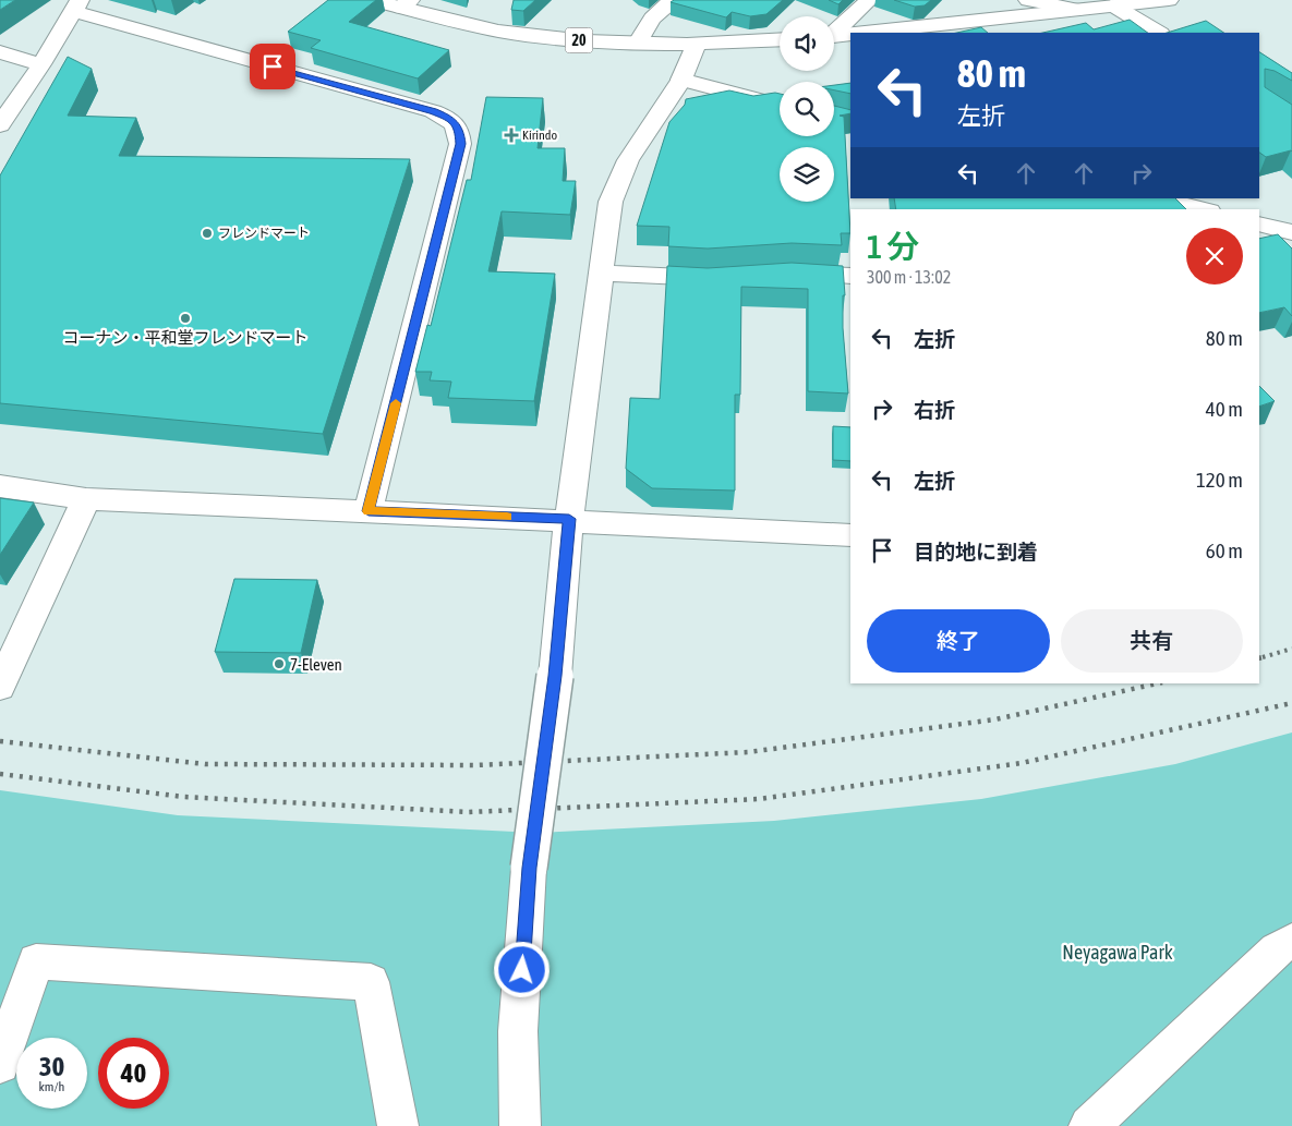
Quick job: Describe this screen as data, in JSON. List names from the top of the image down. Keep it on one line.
{"streets":{"street":["20"]},"parks":["Neyagawa Park"],"places":{"health":["Kirindo"],"other":["フレンドマート","コーナン・平和堂フレンドマート","7-Eleven"]},"page":{"turn":["80 m","左折"],"heading":["1 分","300 m · 13:02"],"list":[{"name":"左折","value":"80 m"},{"name":"右折","value":"40 m"},{"name":"左折","value":"120 m"},{"name":"目的地に到着","value":"60 m"}],"buttons":["終了","共有"],"speed":"30 km/h","limit":"40"}}
